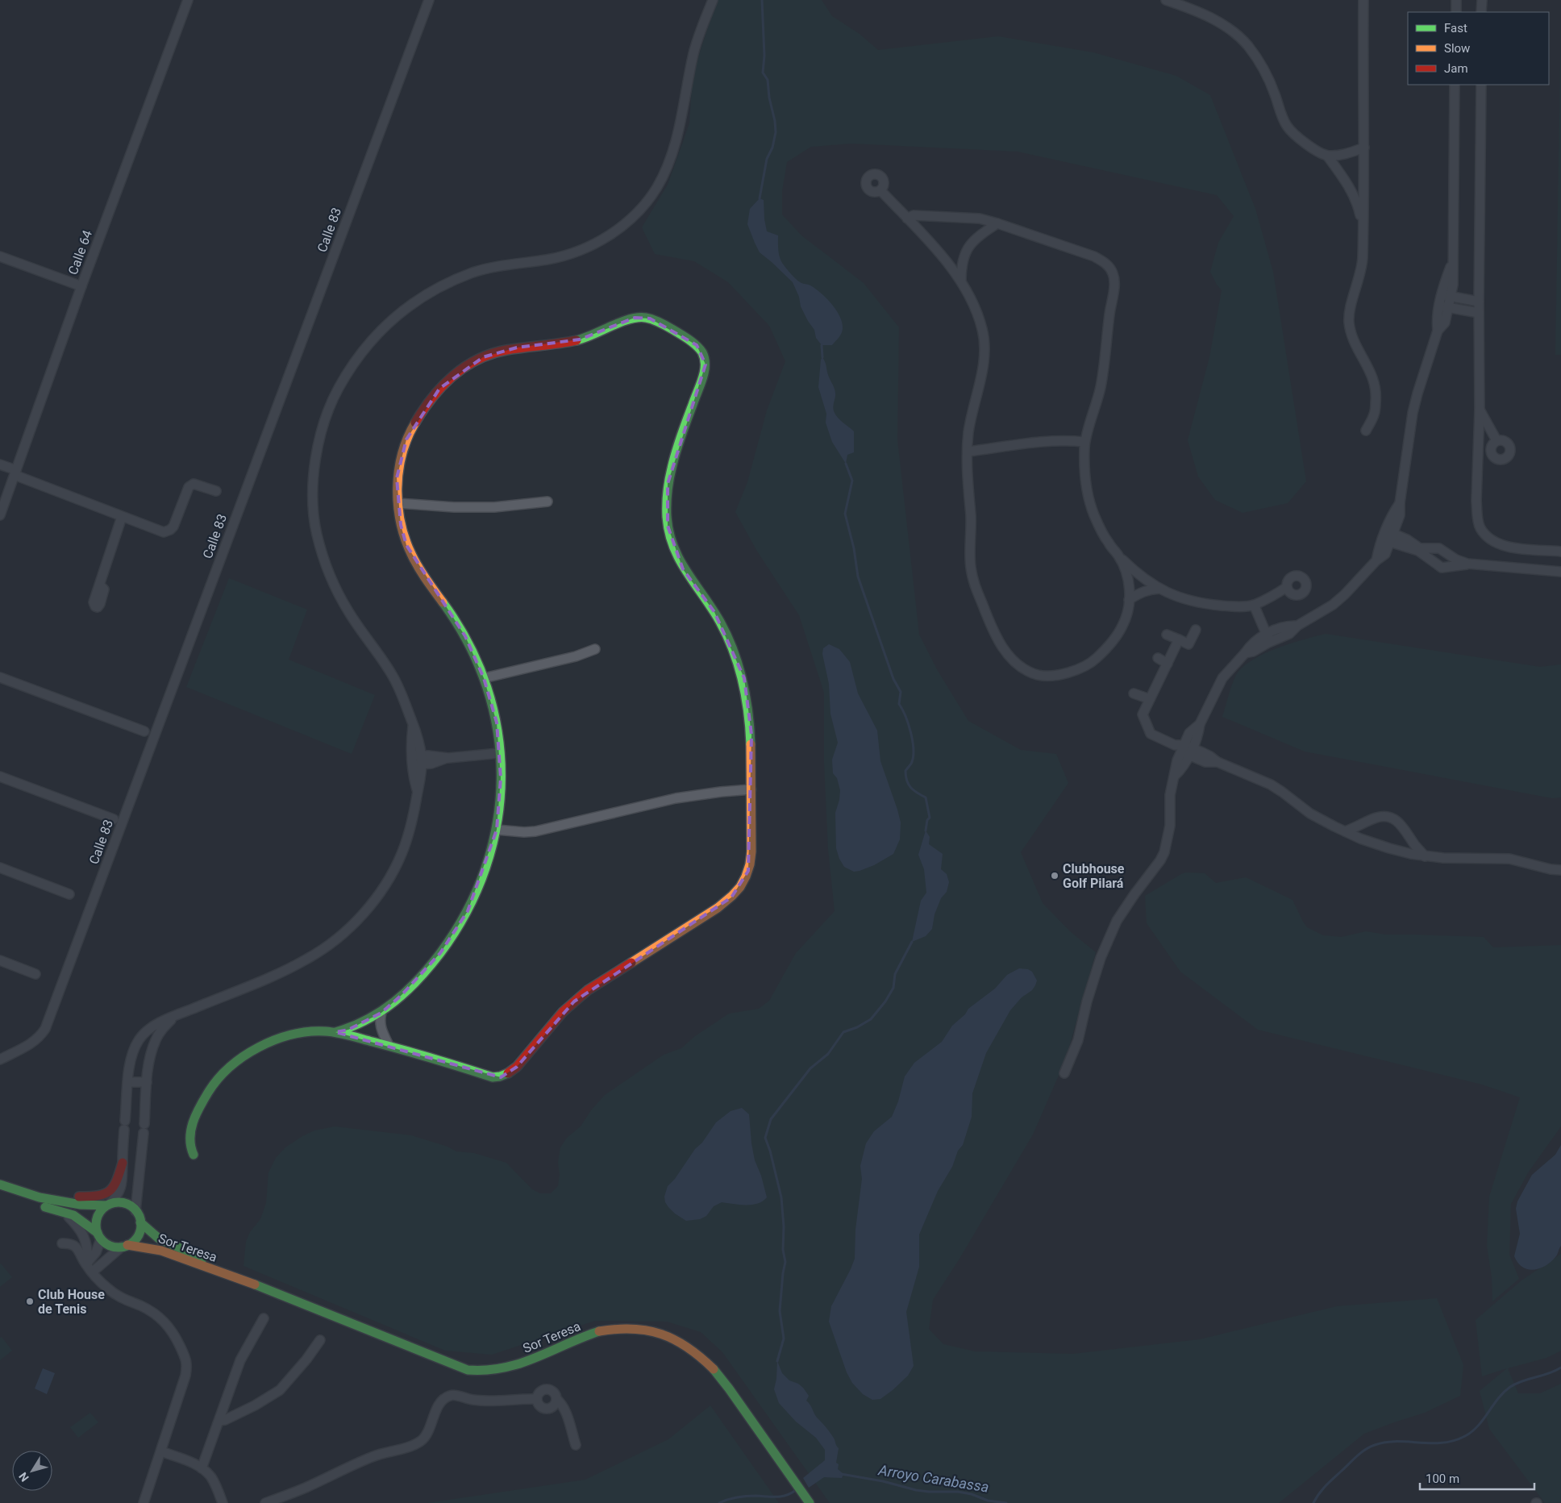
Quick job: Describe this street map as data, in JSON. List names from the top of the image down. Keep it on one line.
{"streets":{"street":["Calle 83","Calle 64","Sor Teresa"]},"water":["Arroyo Carabassa"],"places":["Clubhouse Golf Pilará","Club House de Tenis"],"legend":["Fast","Slow","Jam"],"scale_bar":"100 m","north":"bottom left"}
